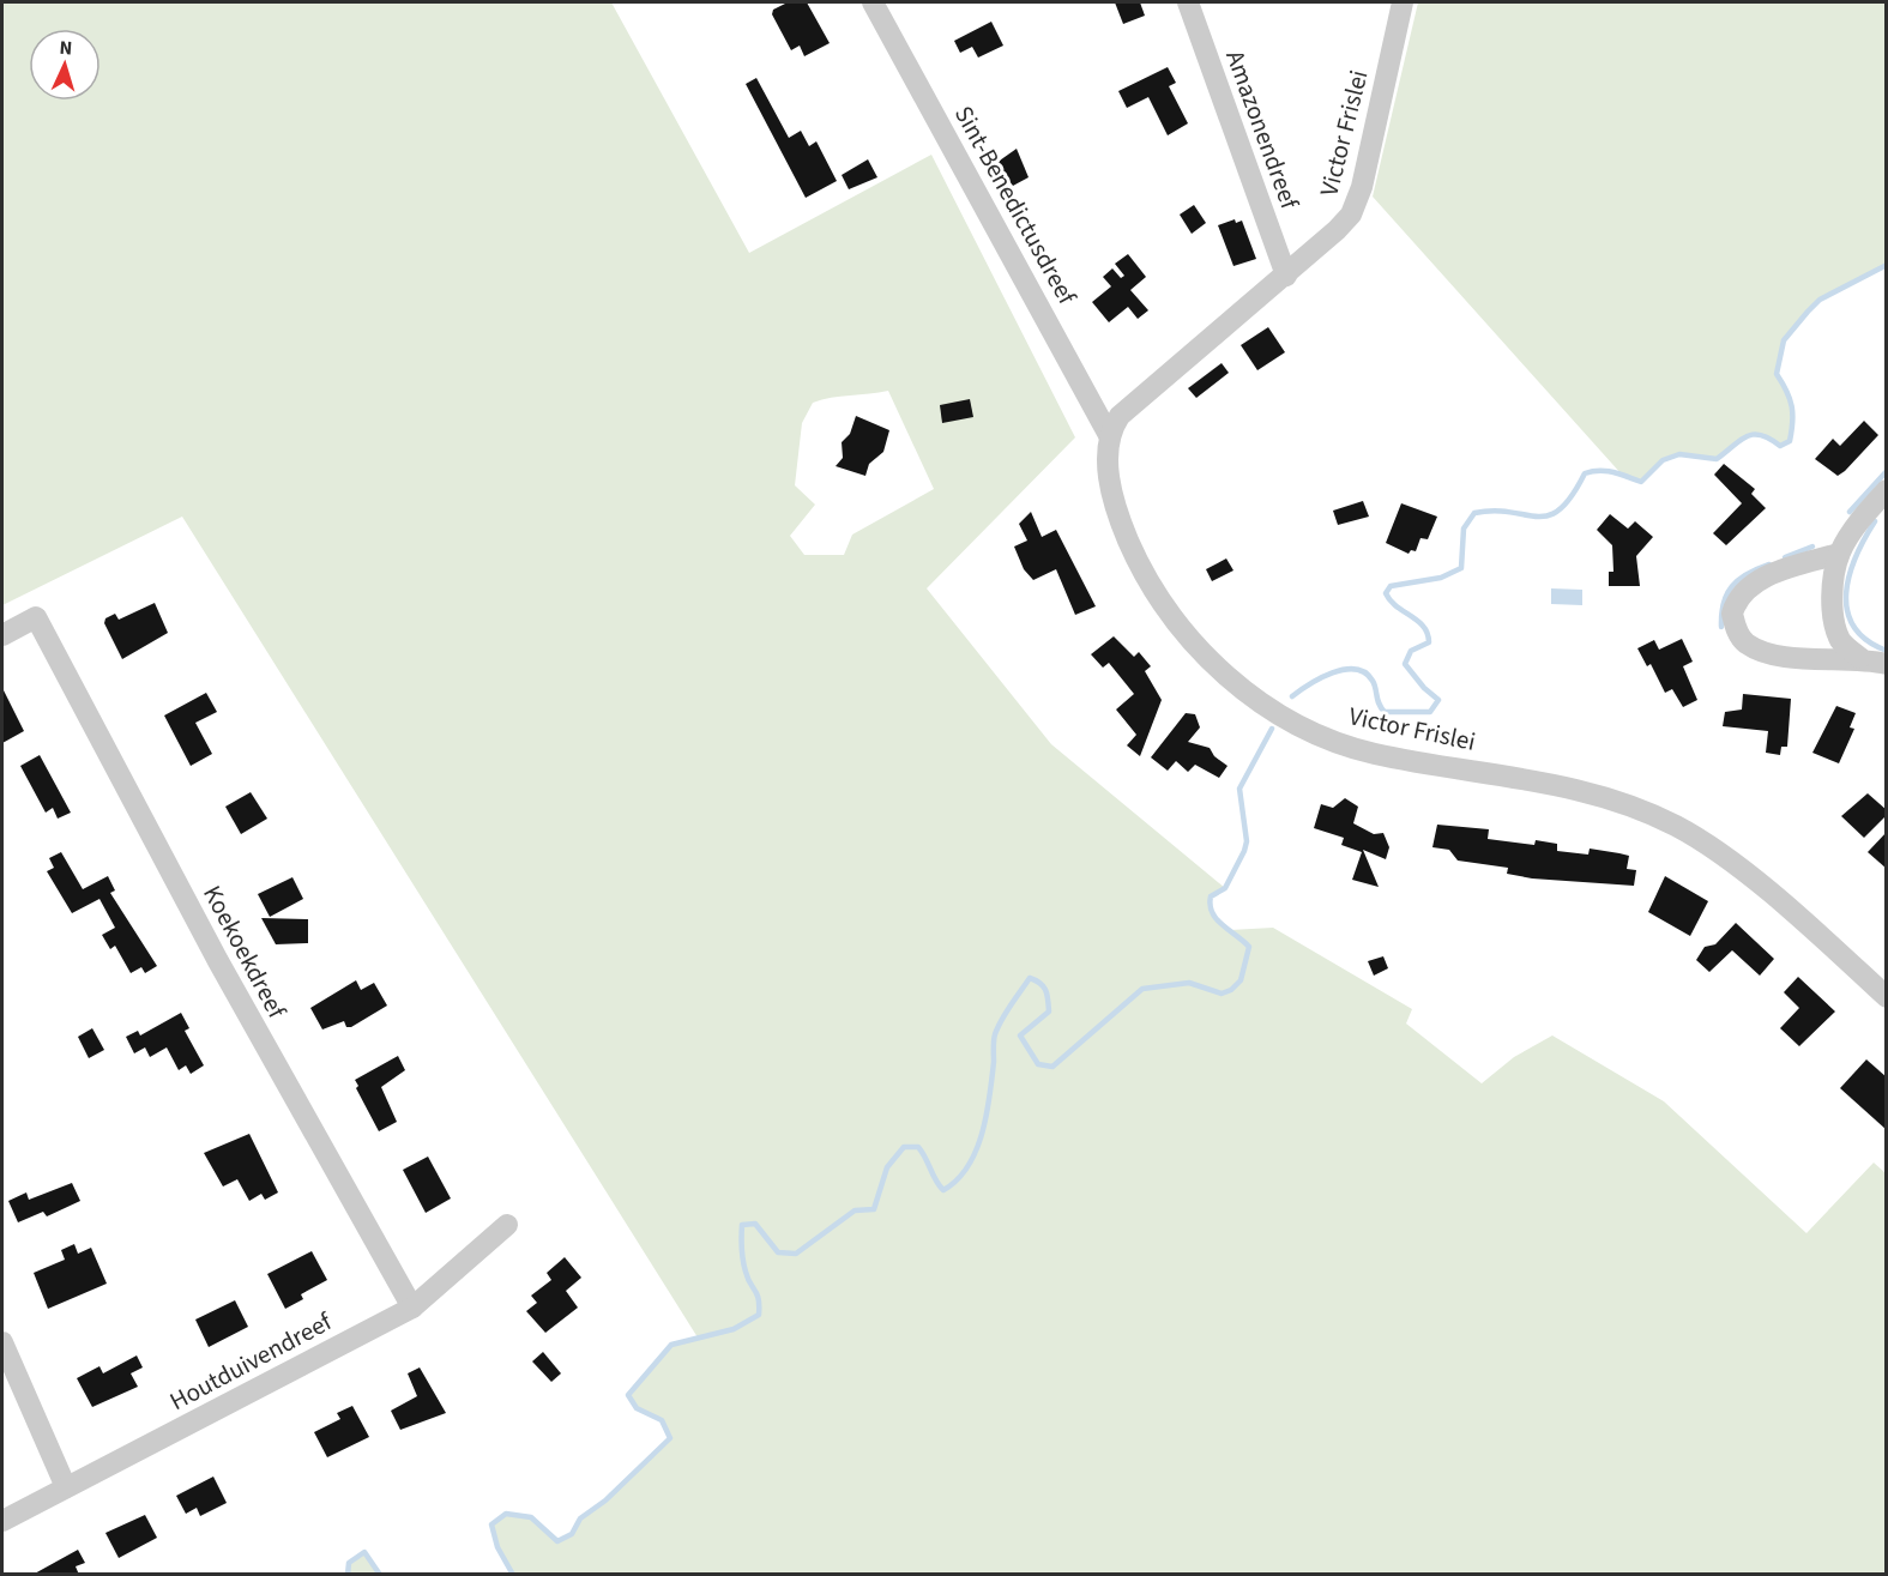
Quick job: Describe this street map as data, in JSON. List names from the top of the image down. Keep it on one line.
{"streets":{"street":["Amazonendreef","Victor Frislei","Sint-Benedictusdreef","Koekoekdreef","Houtduivendreef"]},"crossings":[["Amazonendreef","Victor Frislei"],["Victor Frislei","Sint-Benedictusdreef"],["Koekoekdreef","Houtduivendreef"]],"north":"top"}
